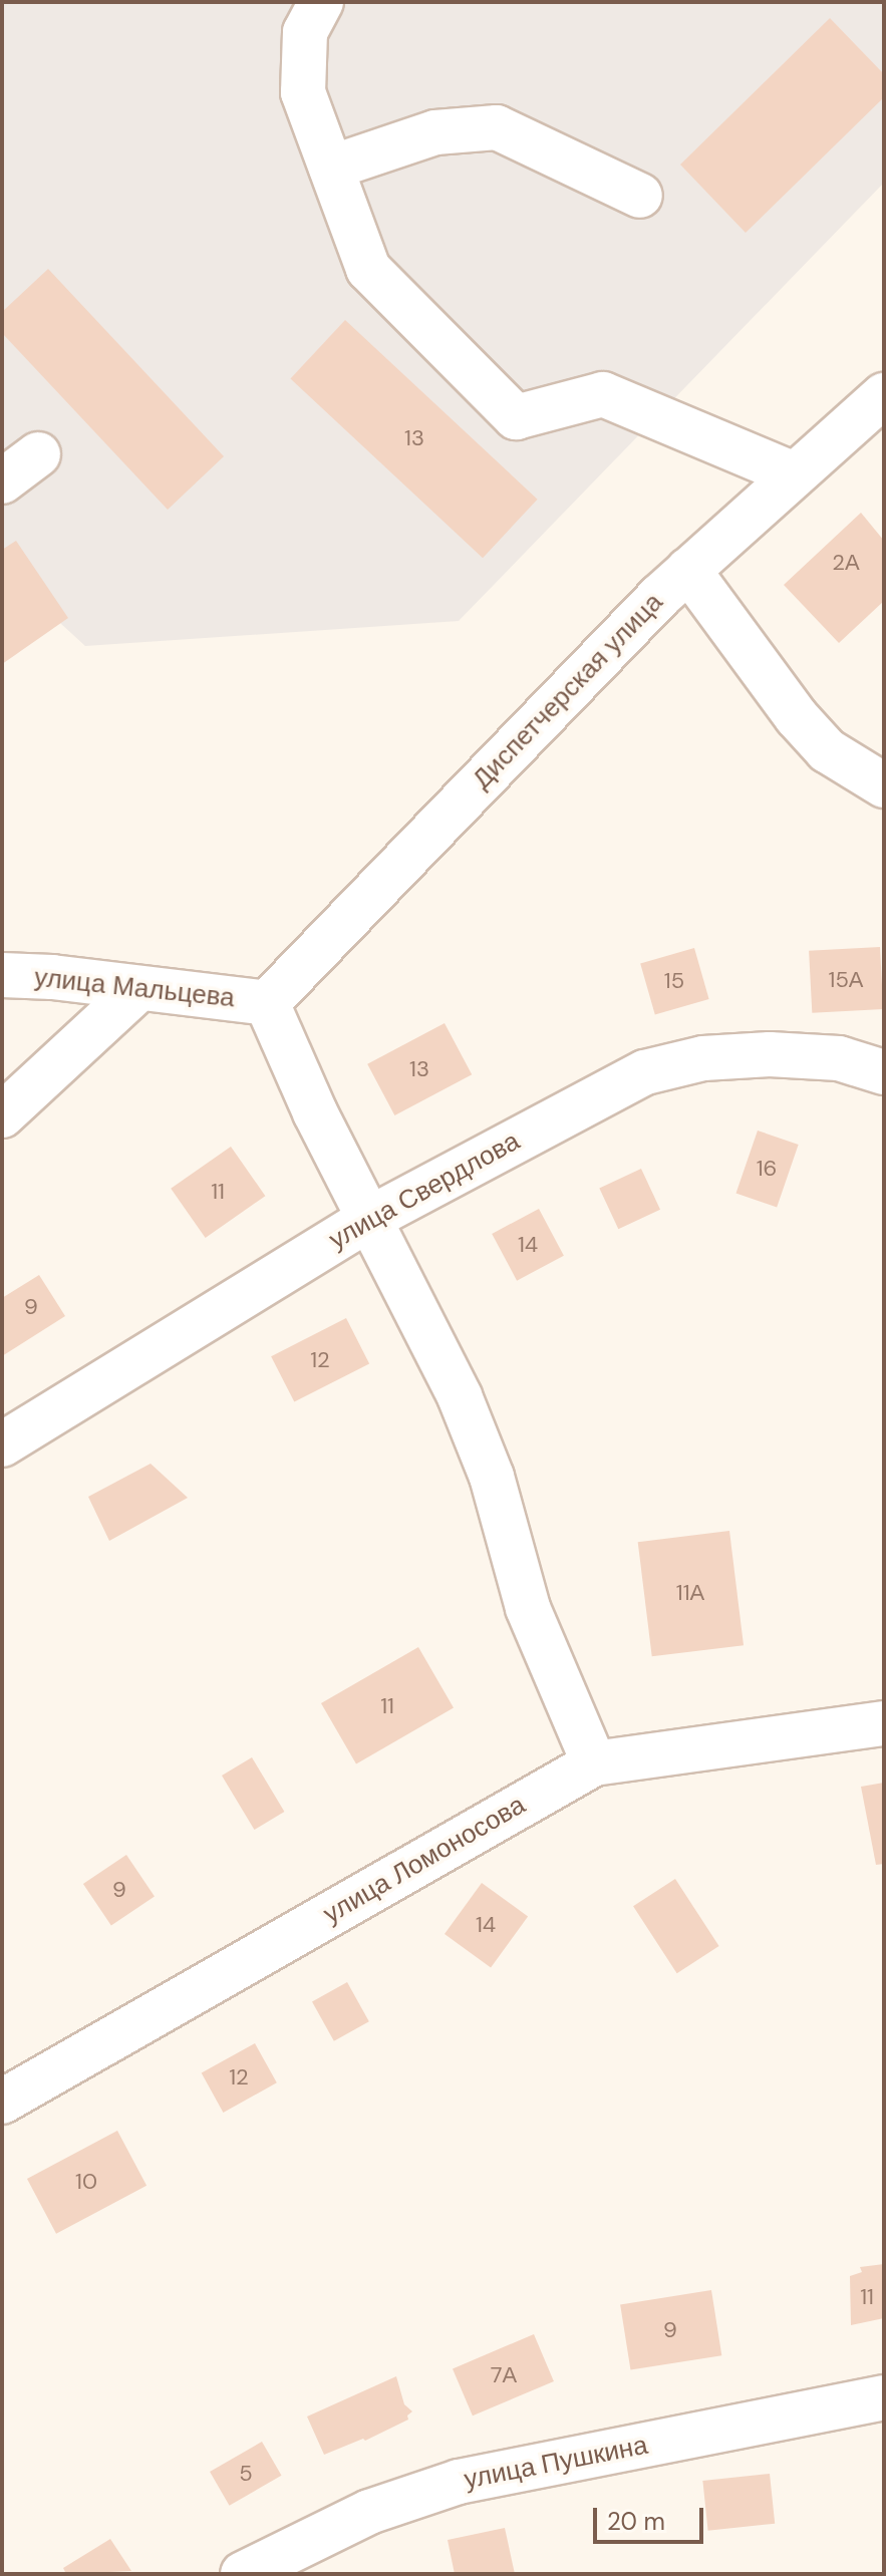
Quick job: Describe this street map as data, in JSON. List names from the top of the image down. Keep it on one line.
{"streets":{"street":["Диспетчерская улица","улица Мальцева","улица Свердлова","улица Ломоносова","улица Пушкина"]},"crossings":[["Диспетчерская улица","улица Мальцева"]],"house_numbers":["13","2А","15А","15","13","16","11","14","9","12","11А","11","9","14","12","10","11","9","7А","5"],"scale_bar":"20 m"}
